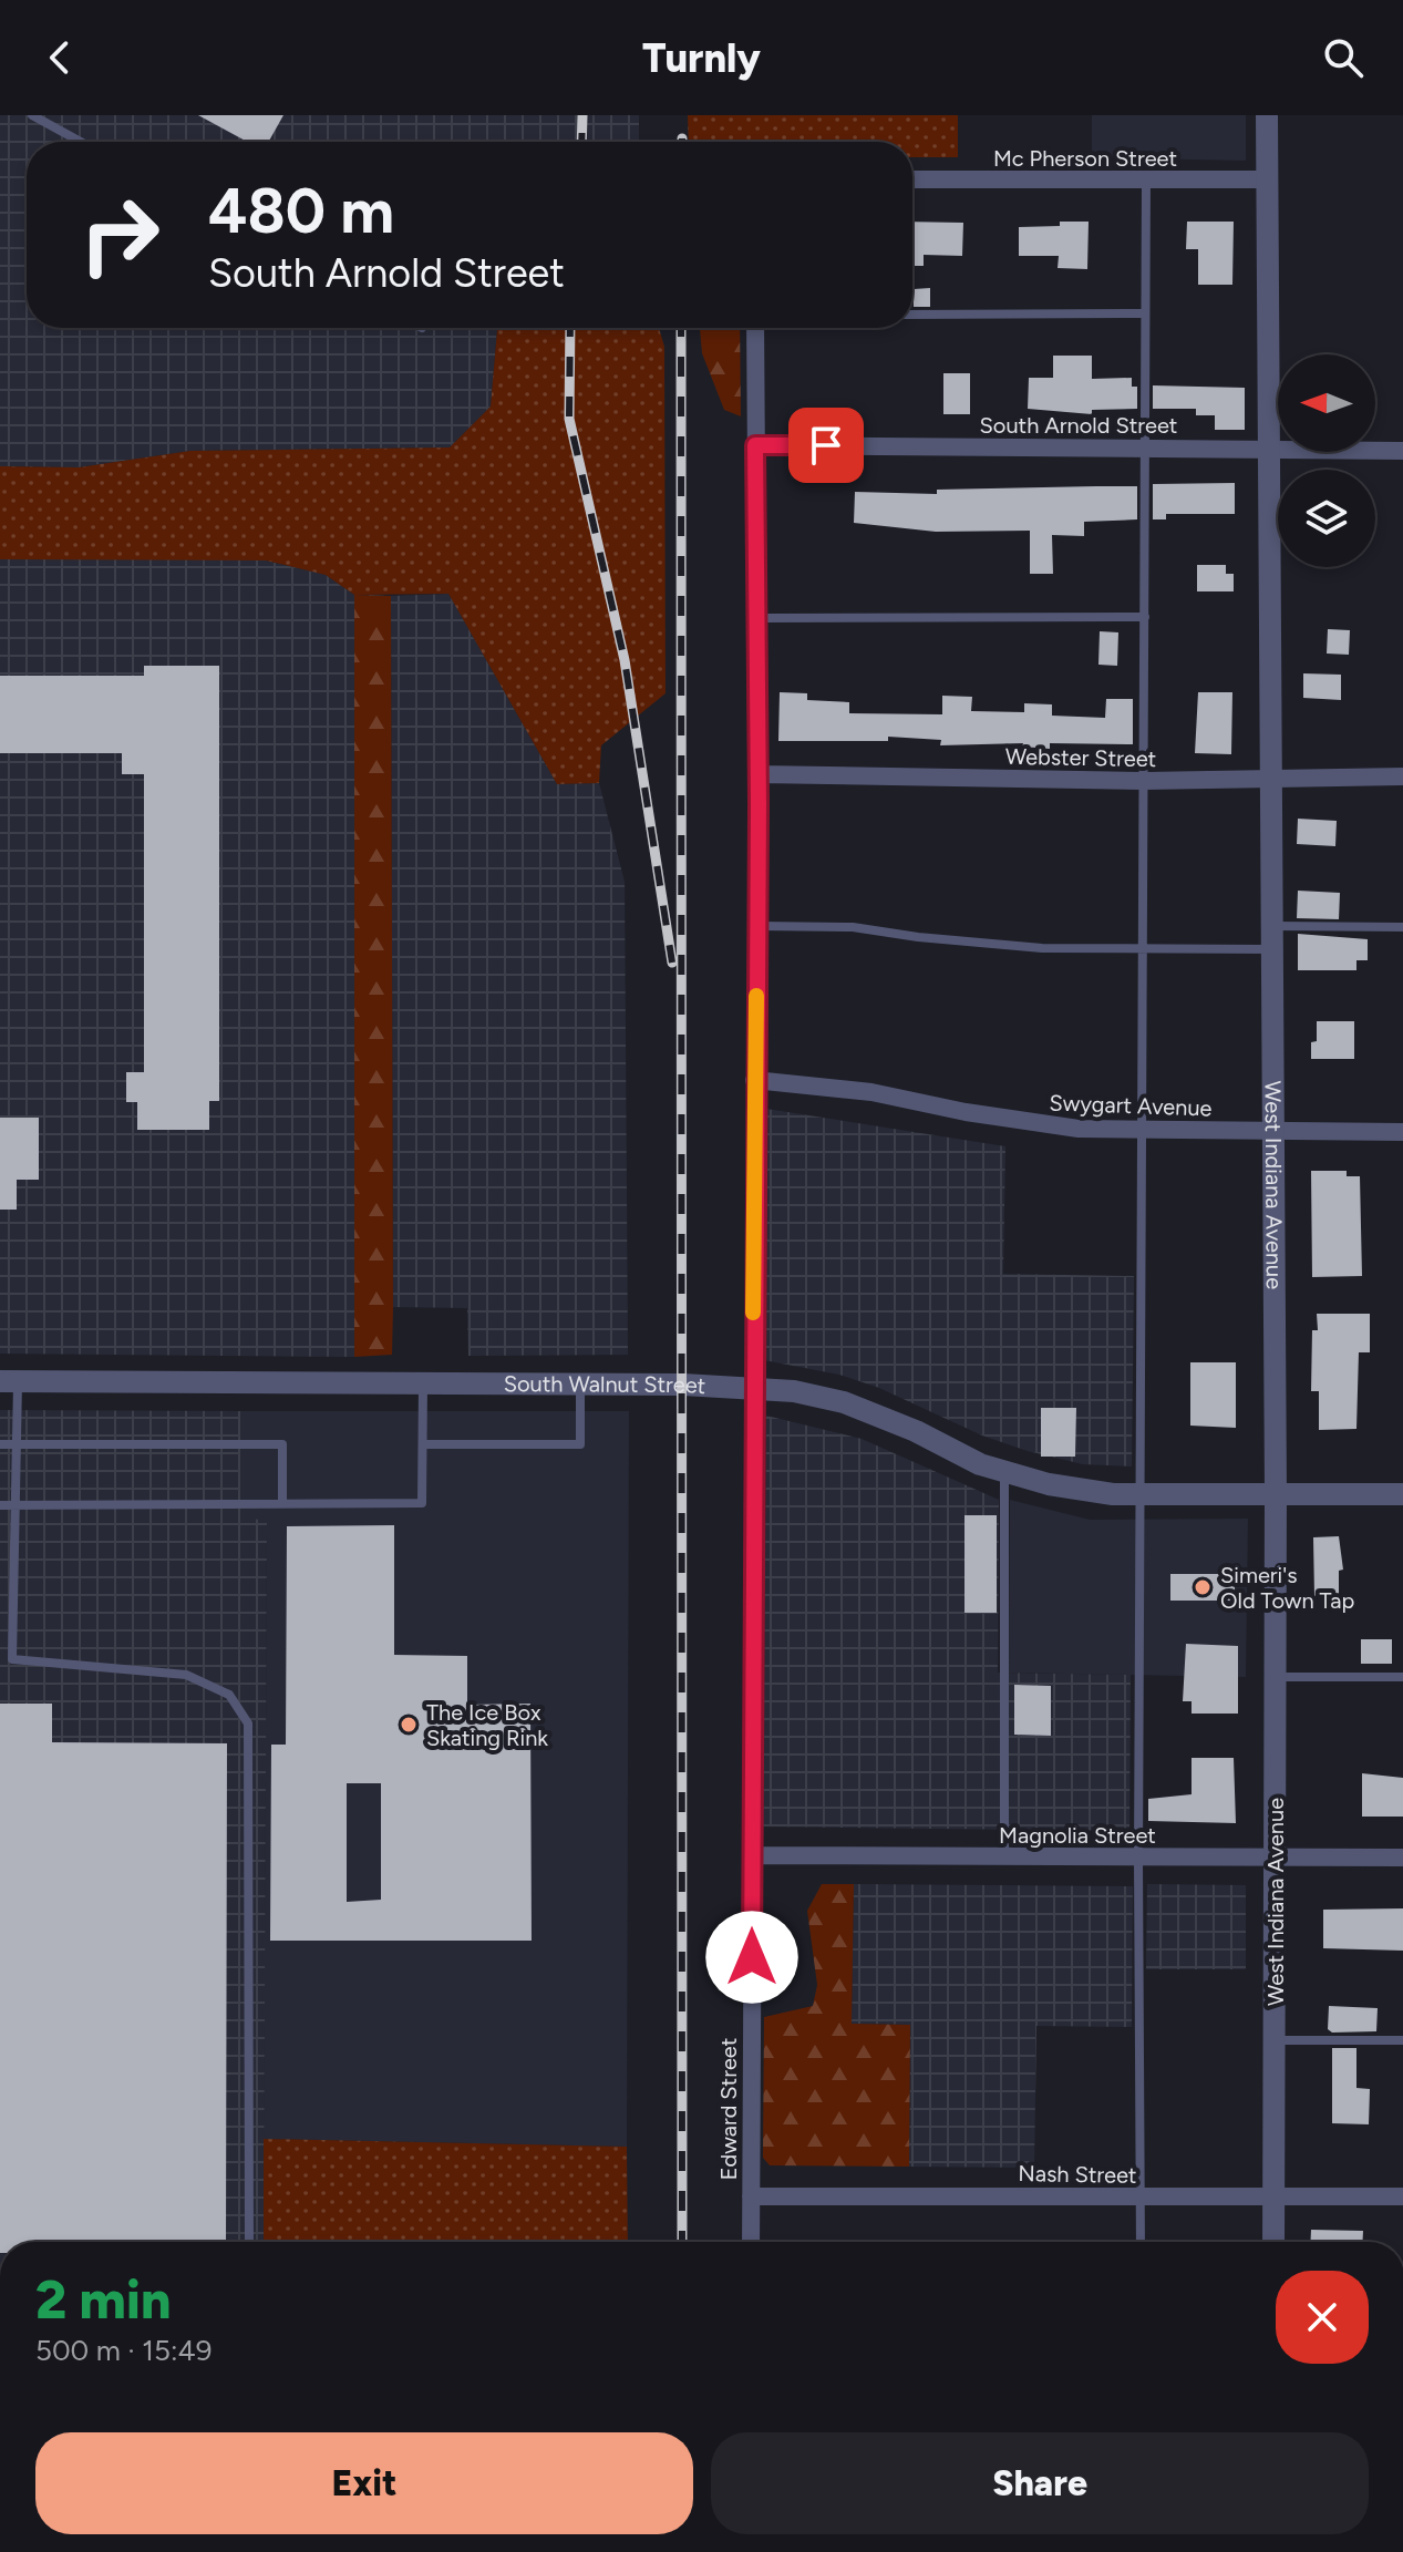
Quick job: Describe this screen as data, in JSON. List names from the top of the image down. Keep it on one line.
{"streets":{"street":["Mc Pherson Street","South Arnold Street","Webster Street","Swygart Avenue","West Indiana Avenue","South Walnut Street","Magnolia Street","Edward Street","Nash Street"]},"crossings":[["Mc Pherson Street","West Indiana Avenue"],["South Arnold Street","West Indiana Avenue"],["South Arnold Street","Edward Street"],["Webster Street","West Indiana Avenue"],["Webster Street","Edward Street"],["Swygart Avenue","West Indiana Avenue"],["Swygart Avenue","Edward Street"],["West Indiana Avenue","South Walnut Street"],["West Indiana Avenue","Magnolia Street"],["West Indiana Avenue","Nash Street"],["South Walnut Street","Edward Street"],["Magnolia Street","Edward Street"],["Edward Street","Nash Street"]],"places":["Simeri's Old Town Tap","The Ice Box Skating Rink"],"north":"left","page":{"header":"Turnly","turn":["480 m","South Arnold Street"],"heading":["2 min","500 m · 15:49"],"buttons":["Exit","Share"]}}
